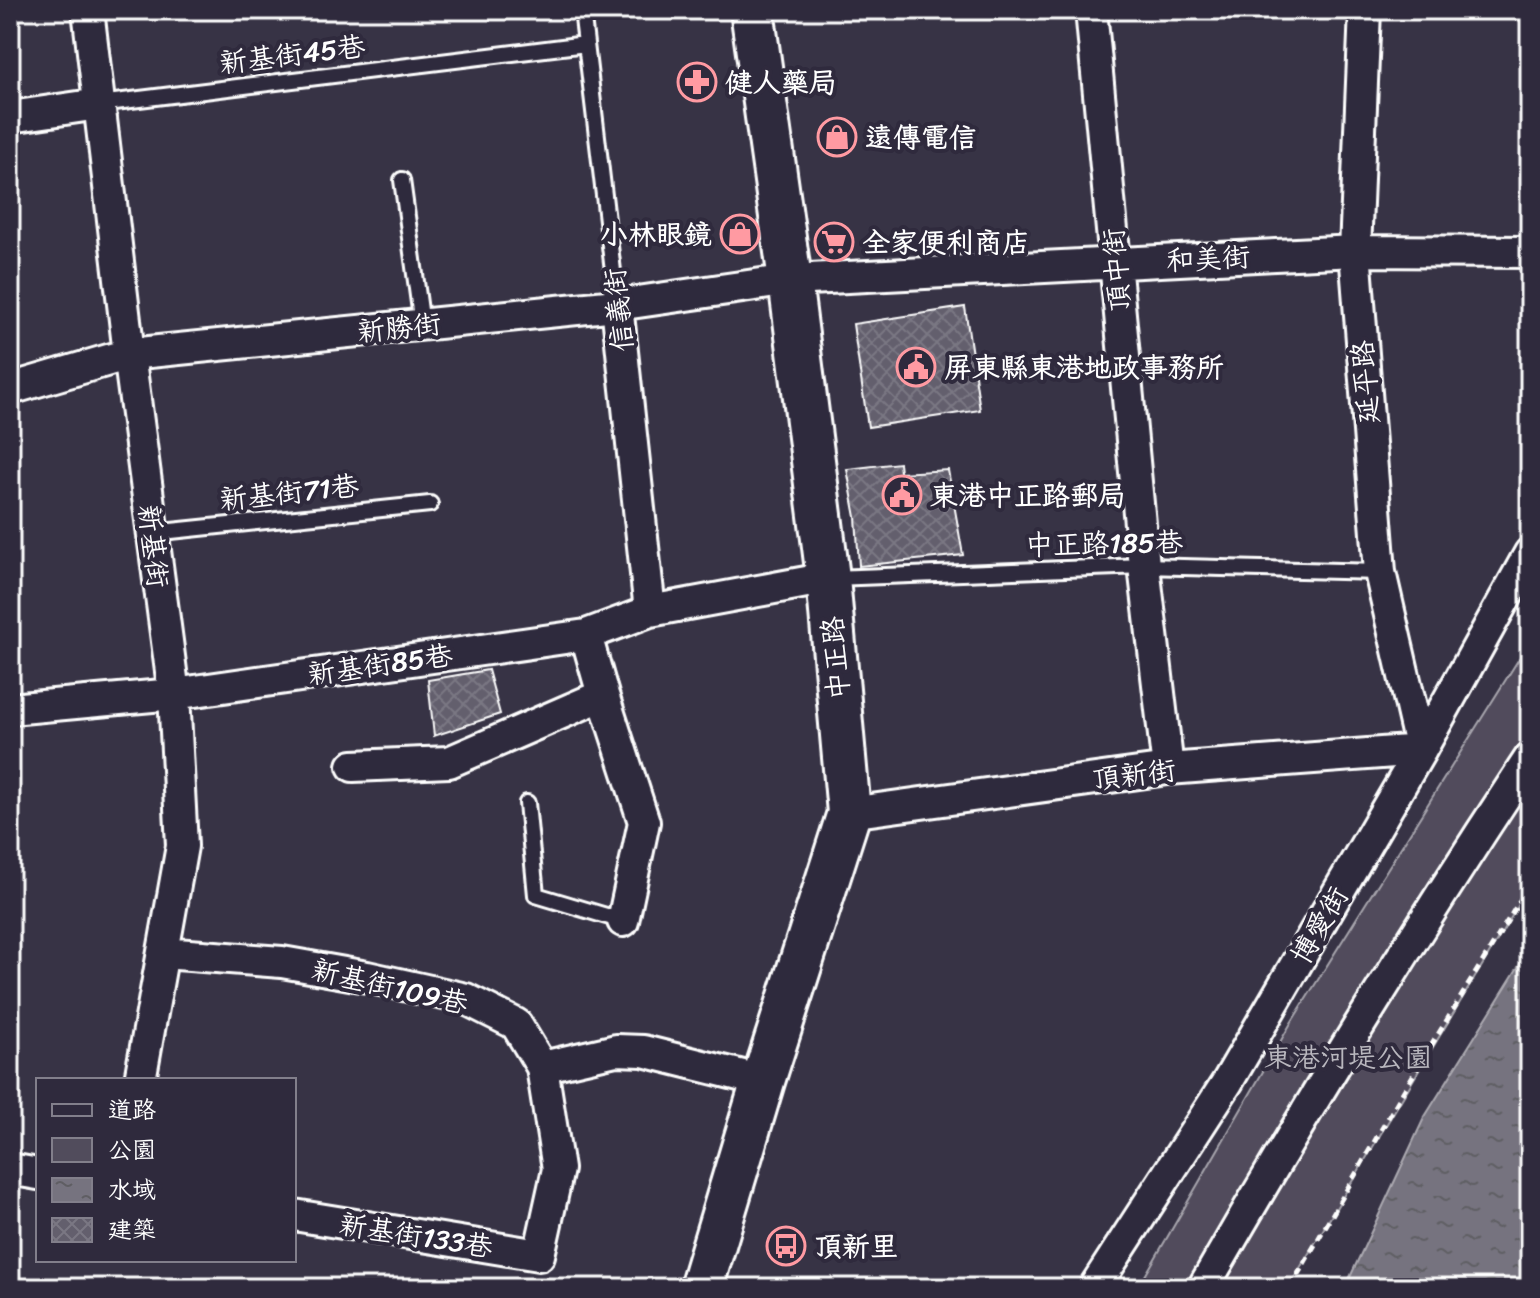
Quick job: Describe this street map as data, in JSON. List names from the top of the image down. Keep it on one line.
{"streets":{"main road":["中正路"],"street":["和美街","頂中街","信義街","新勝街","延平路","新基街","新基街85巷","頂新街","博愛街","新基街109巷","新基街133巷"],"lane":["新基街45巷","新基街71巷","中正路185巷"]},"crossings":[["新基街45巷","信義街"],["新基街45巷","新基街"],["和美街","頂中街"],["和美街","新勝街"],["和美街","延平路"],["和美街","中正路"],["頂中街","中正路185巷"],["頂中街","頂新街"],["信義街","新勝街"],["信義街","新基街85巷"],["新勝街","新基街"],["新勝街","中正路"],["延平路","中正路185巷"],["延平路","頂新街"],["延平路","博愛街"],["新基街71巷","新基街"],["中正路185巷","中正路"],["中正路185巷","新基街85巷"],["新基街","新基街85巷"],["新基街","新基街109巷"],["中正路","新基街85巷"],["中正路","頂新街"],["頂新街","博愛街"],["新基街109巷","新基街133巷"]],"parks":["東港河堤公園"],"places":{"pharmacy":["健人藥局"],"shop":["遠傳電信","小林眼鏡"],"supermarket":["全家便利商店"],"public building":["屏東縣東港地政事務所","東港中正路郵局"],"bus stop":["頂新里"]},"legend":["道路","公園","水域","建築"]}
